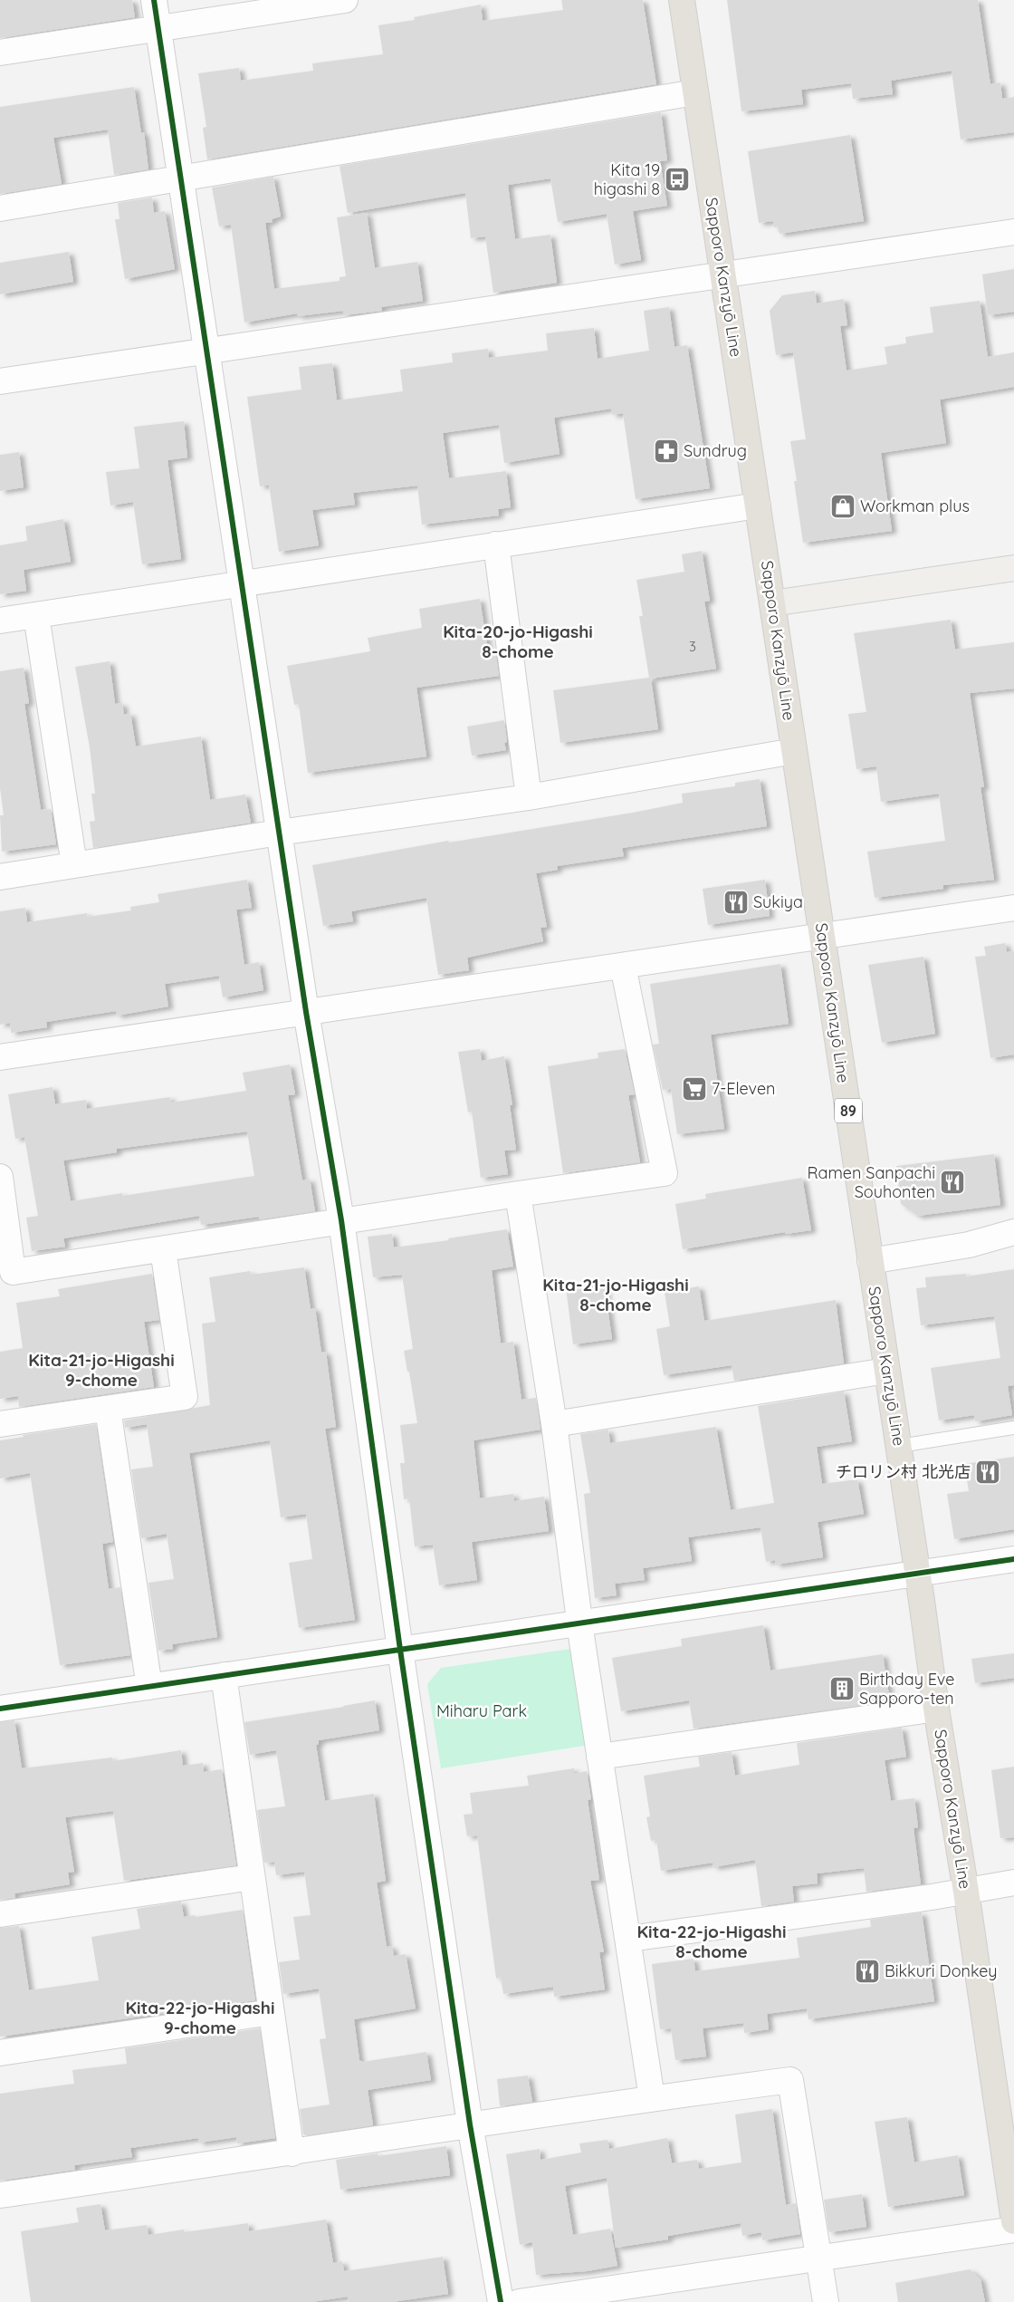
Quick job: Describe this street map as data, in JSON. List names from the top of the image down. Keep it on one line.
{"streets":{"main road":["Sapporo Kanzyō Line","89"]},"districts":["Kita-20-jo-Higashi 8-chome","Kita-21-jo-Higashi 8-chome","Kita-21-jo-Higashi 9-chome","Kita-22-jo-Higashi 8-chome","Kita-22-jo-Higashi 9-chome"],"parks":["Miharu Park"],"places":{"bus stop":["Kita 19 higashi 8"],"pharmacy":["Sundrug"],"shop":["Workman plus"],"restaurant":["Sukiya","Ramen Sanpachi Souhonten","チロリン村 北光店","Bikkuri Donkey"],"supermarket":["7-Eleven"],"building":["Birthday Eve Sapporo-ten"]},"house_numbers":["3"]}
